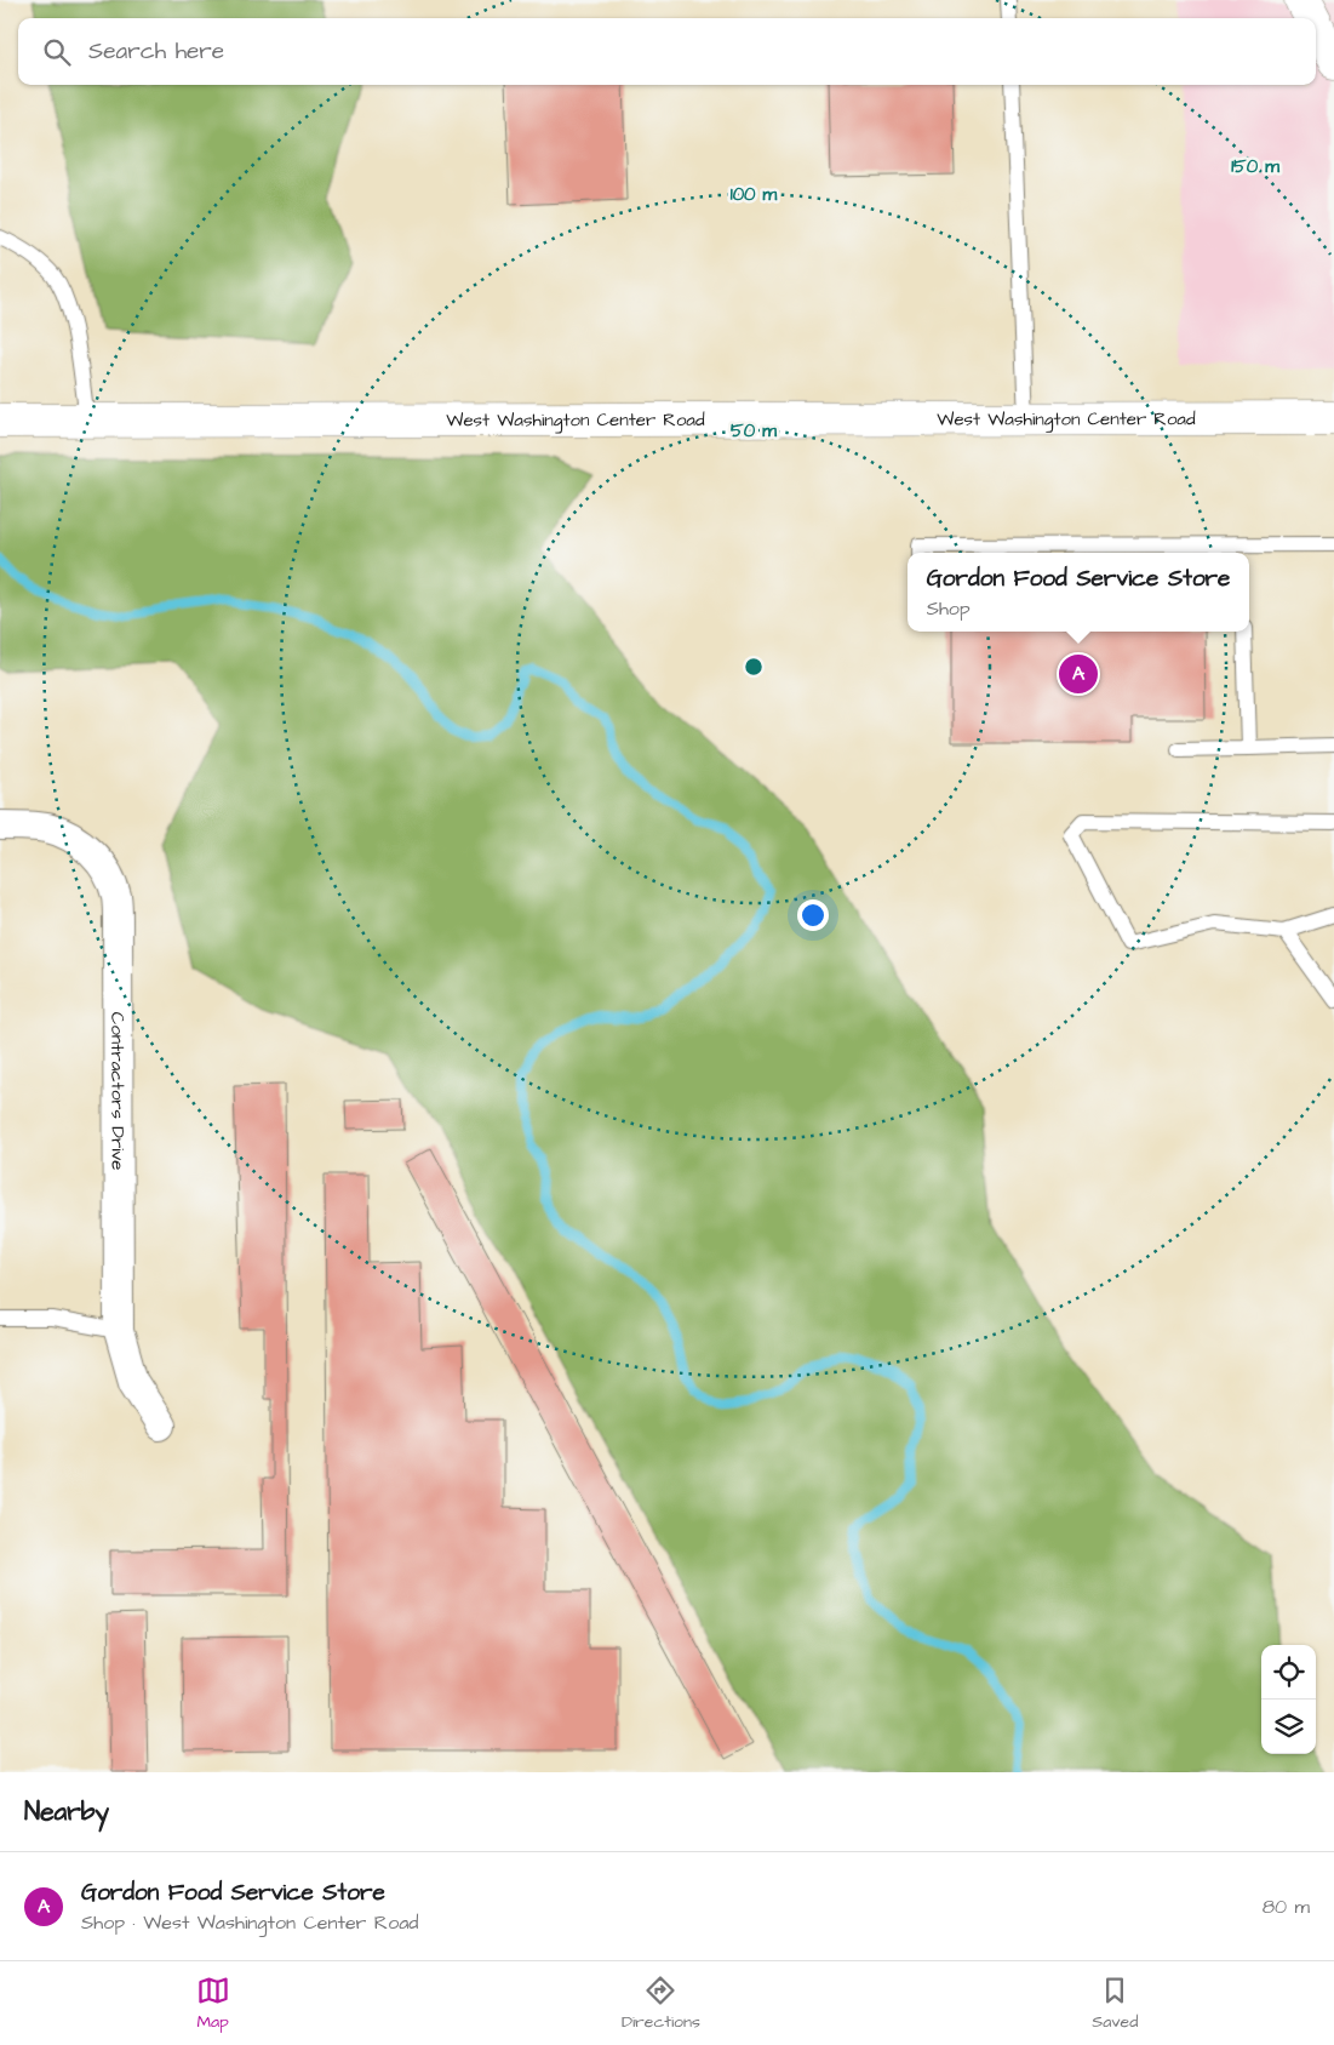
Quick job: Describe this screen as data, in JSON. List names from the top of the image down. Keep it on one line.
{"streets":{"main road":["West Washington Center Road"],"street":["Contractors Drive"]},"page":{"search":"Search here","popup":["Gordon Food Service Store","Shop"],"pins":"A","heading":"Nearby","list":[{"mark":"A","name":"Gordon Food Service Store","note":"Shop · West Washington Center Road","value":"80 m"}],"nav":["Map","Directions","Saved"]},"rings":["150 m","100 m","50 m"]}
